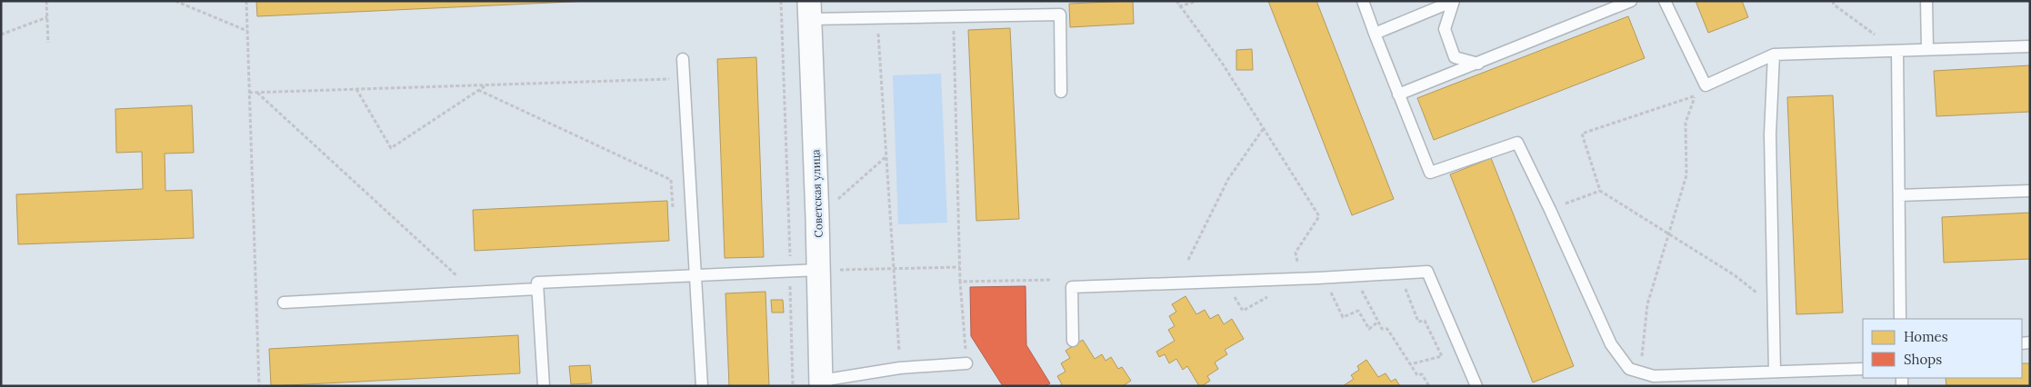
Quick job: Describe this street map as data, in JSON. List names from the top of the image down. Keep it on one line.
{"streets":{"street":["Советская улица"]},"legend":["Homes","Shops"]}
